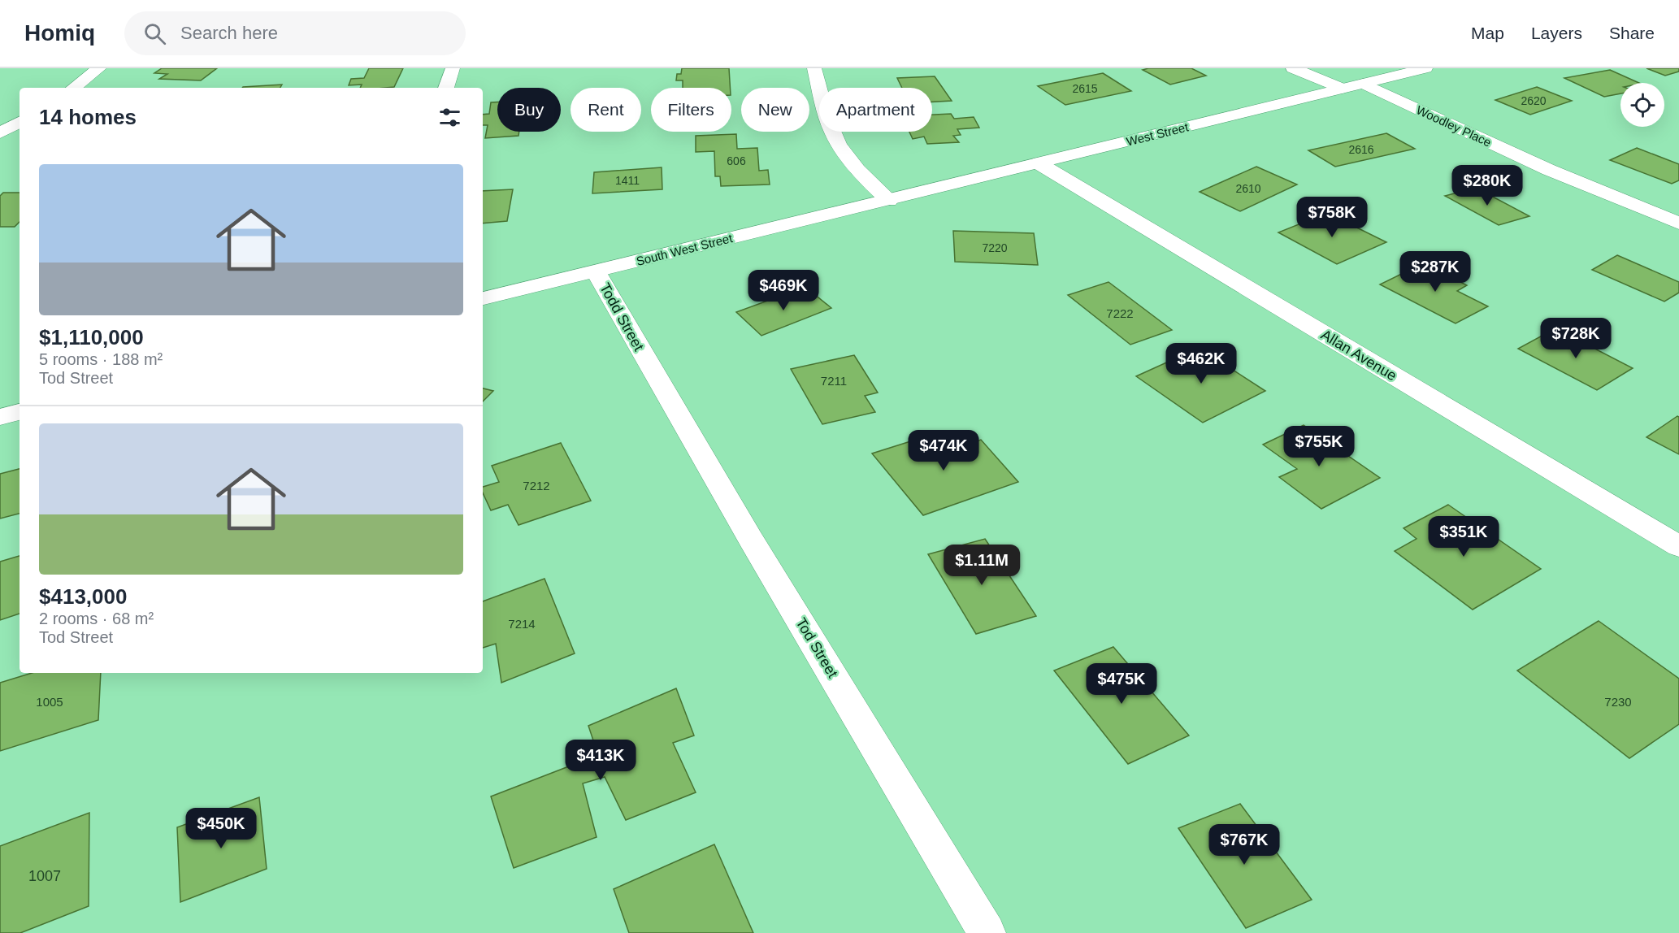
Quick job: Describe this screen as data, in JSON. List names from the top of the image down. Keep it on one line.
{"streets":{"street":["Woodley Place","West Street","South West Street","Todd Street","Allan Avenue","Tod Street"]},"crossings":[["Woodley Place","West Street"],["West Street","South West Street"],["West Street","Allan Avenue"],["South West Street","Todd Street"],["Todd Street","Tod Street"]],"house_numbers":["2615","2620","2616","606","1411","2610","7220","7222","7211","7212","7214","1005","7230","1007"],"page":{"header":"Homiq","search":"Search here","nav":["Map","Layers","Share"],"chip":["Buy","Rent","Filters","New","Apartment"],"heading":"14 homes","list":[{"name":"$1,110,000","note":"5 rooms · 188 m² · Tod Street"},{"name":"$413,000","note":"2 rooms · 68 m² · Tod Street"}],"price":["$280K","$758K","$287K","$469K","$728K","$462K","$755K","$474K","$351K","$1.11M","$475K","$413K","$450K","$767K"]}}
